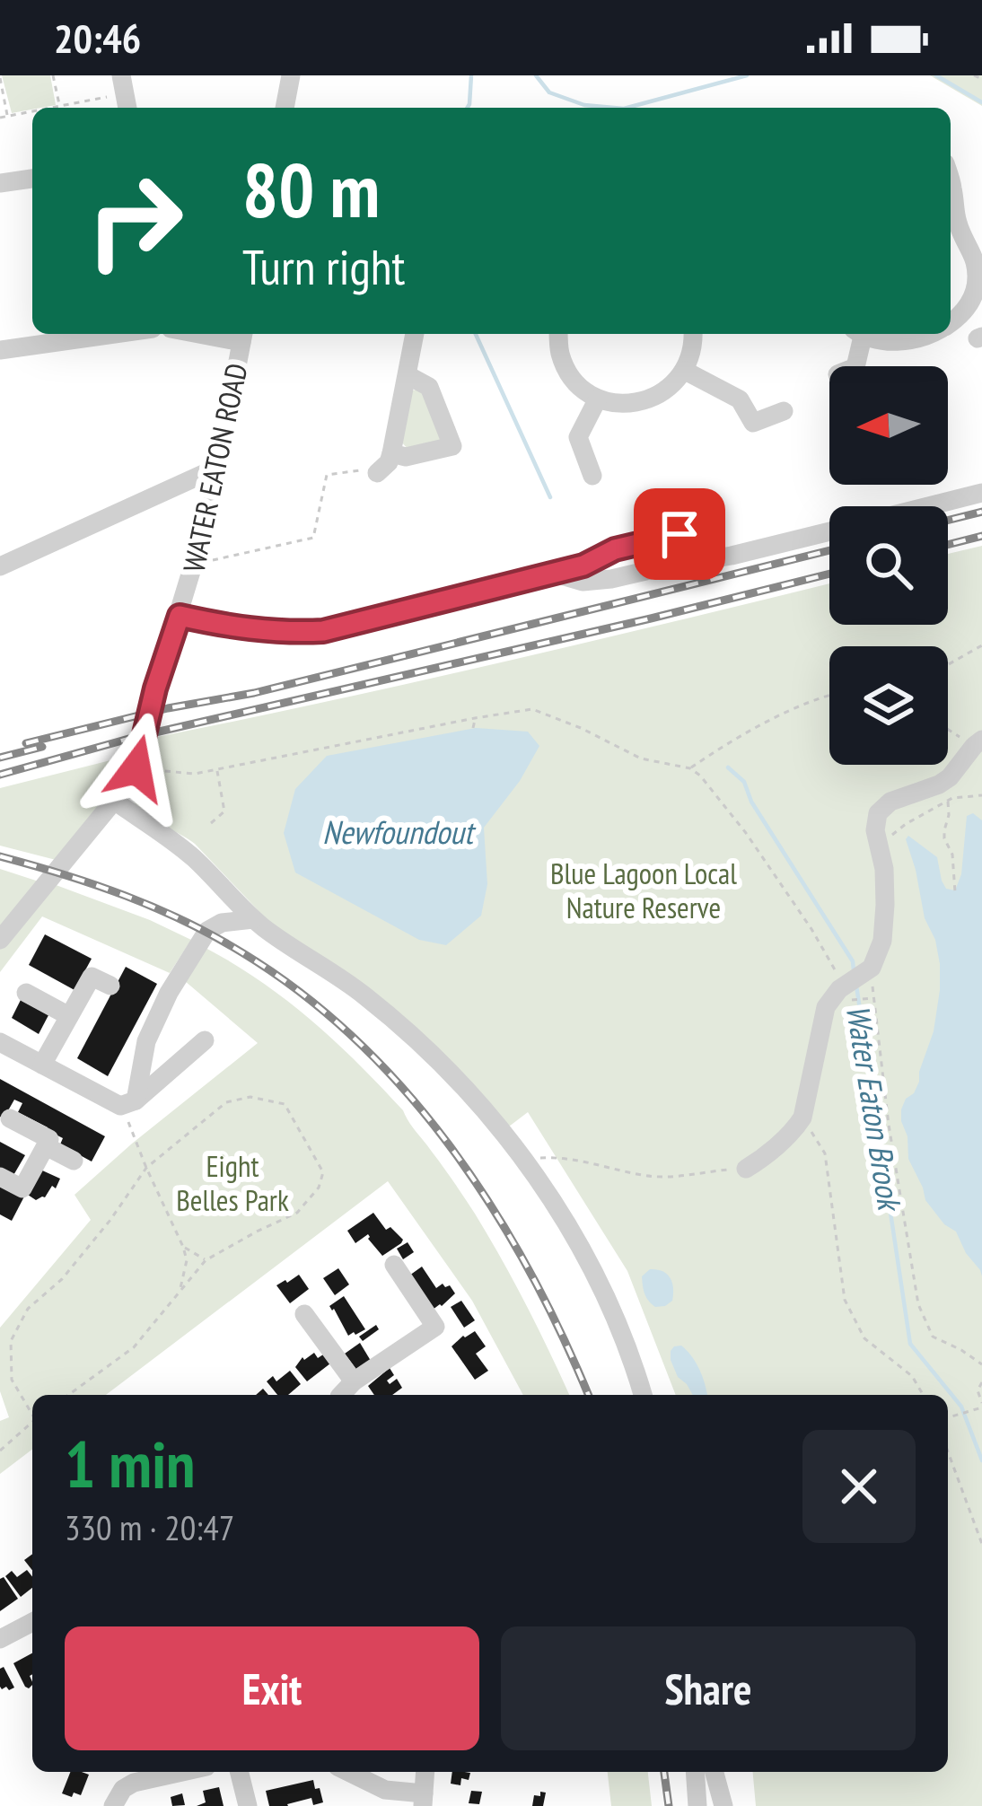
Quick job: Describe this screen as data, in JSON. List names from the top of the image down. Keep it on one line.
{"streets":{"street":["WATER EATON ROAD"]},"water":["Newfoundout","Water Eaton Brook"],"parks":["Blue Lagoon Local Nature Reserve","Eight Belles Park"],"north":"left","page":{"status":"20:46","turn":["80 m","Turn right"],"heading":["1 min","330 m · 20:47"],"buttons":["Exit","Share"]}}
